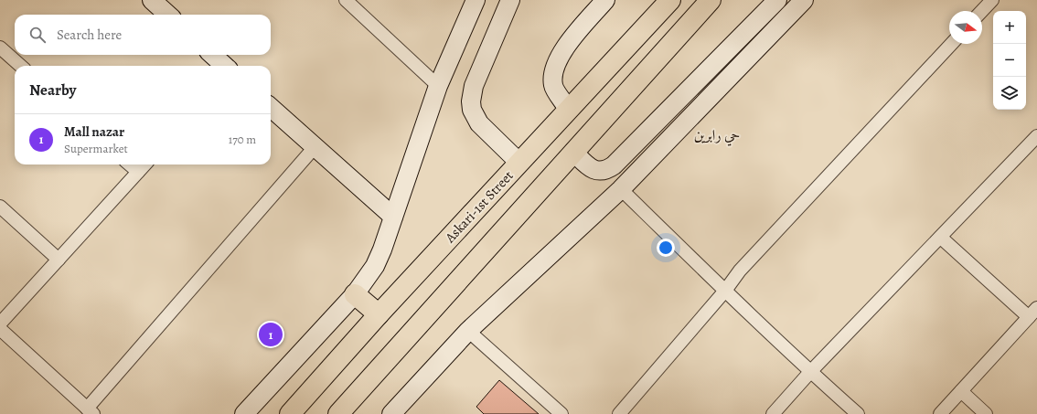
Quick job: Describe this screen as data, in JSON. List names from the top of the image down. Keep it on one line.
{"streets":{"main road":["Askari-1st Street"]},"districts":["حي رابرين"],"north":"right","page":{"map_buttons":["+","−"],"search":"Search here","heading":"Nearby","list":[{"mark":"1","name":"Mall nazar","note":"Supermarket","value":"170 m"}],"pins":"1"}}
